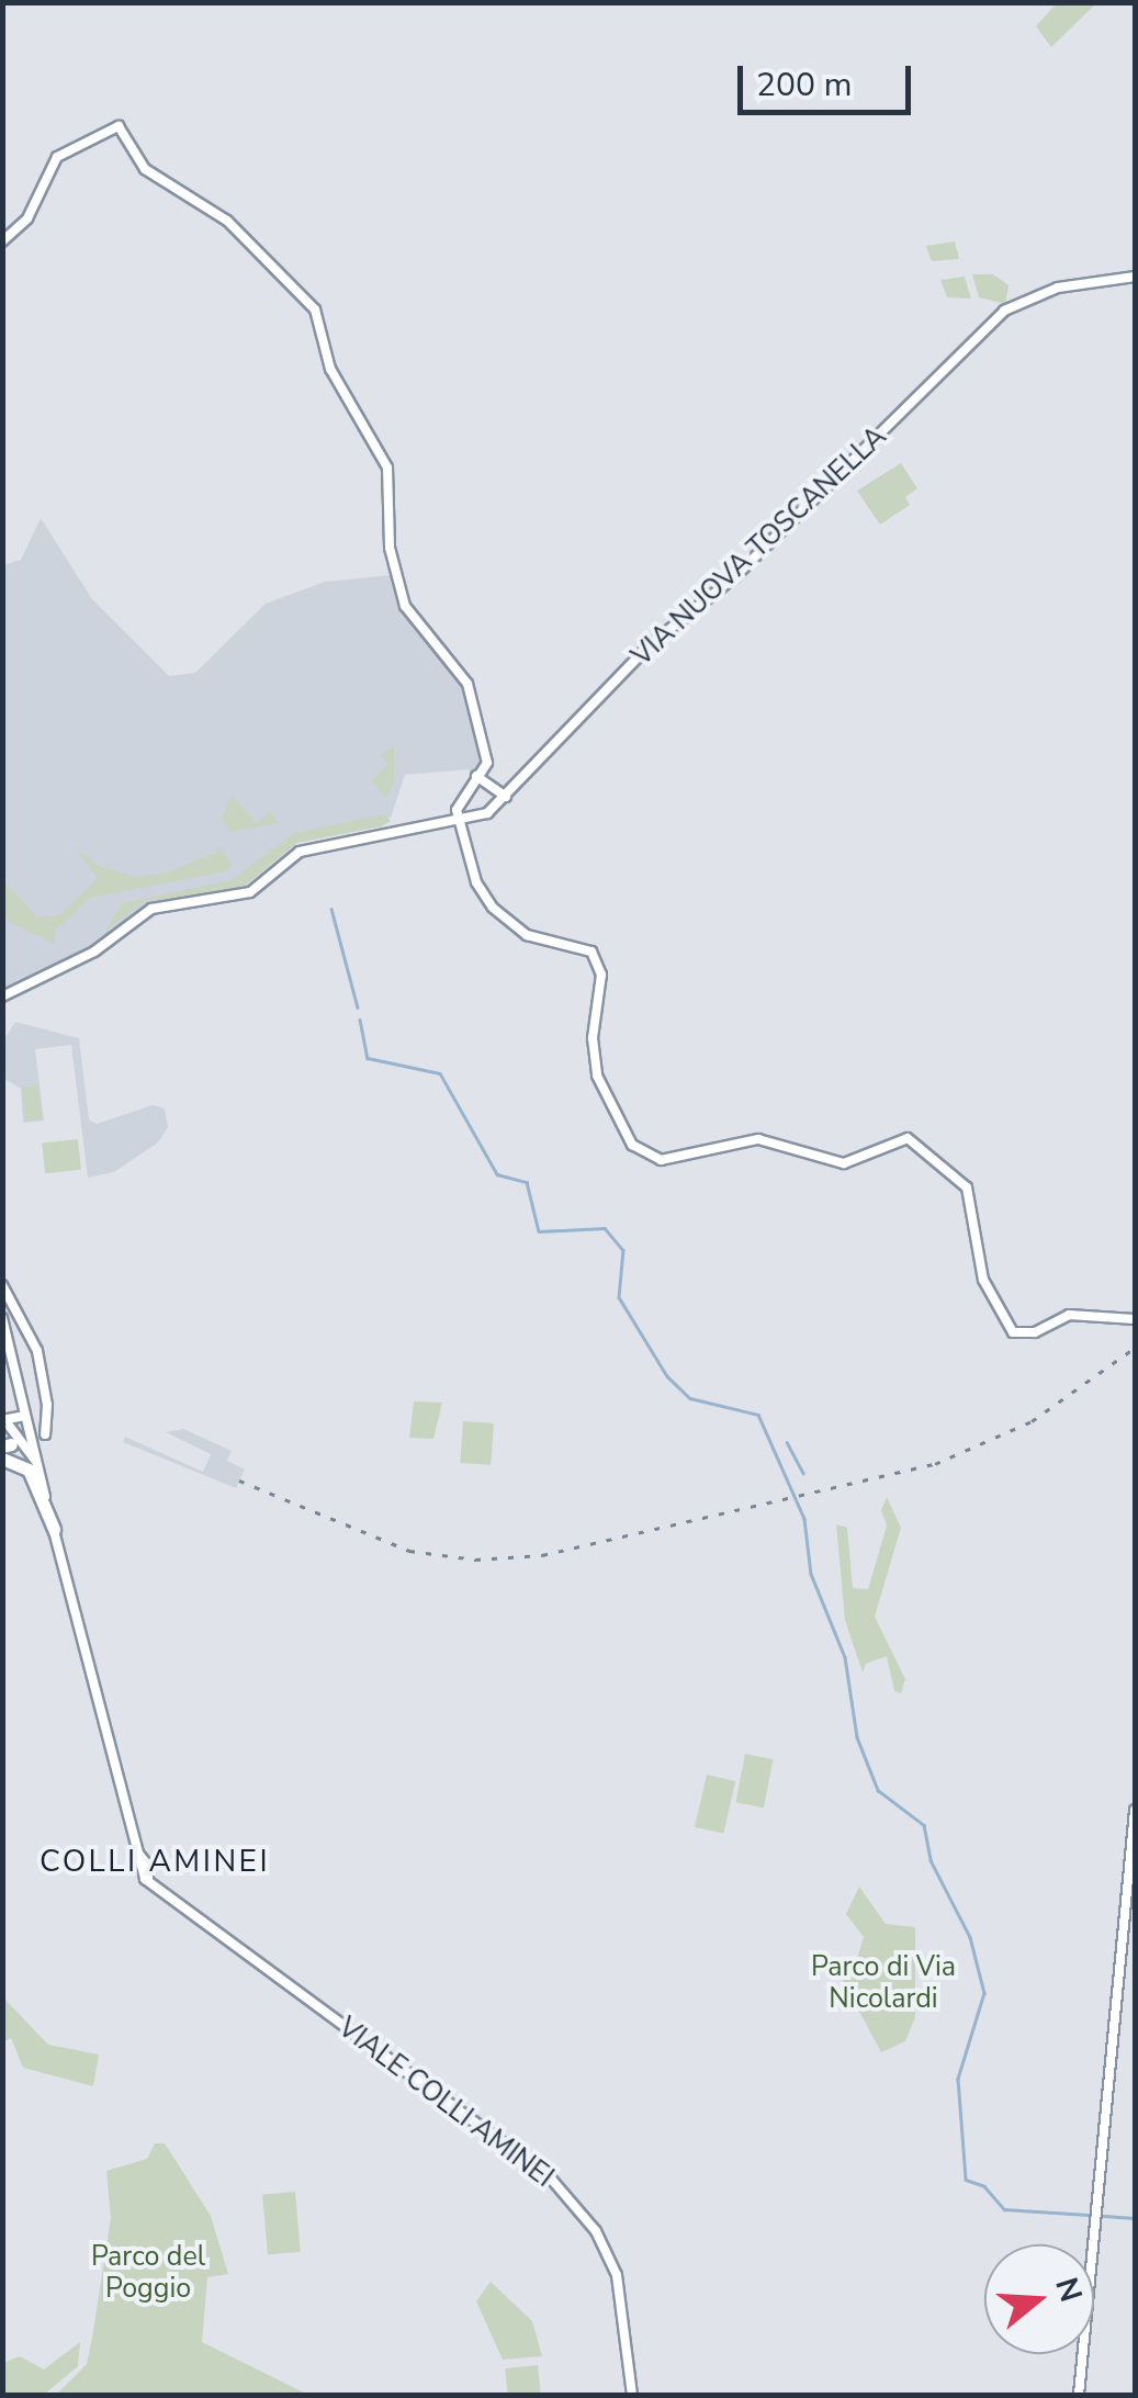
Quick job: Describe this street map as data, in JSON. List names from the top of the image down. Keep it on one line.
{"streets":{"main road":["VIA NUOVA TOSCANELLA","VIALE COLLI AMINEI"]},"districts":["COLLI AMINEI"],"parks":["Parco di Via Nicolardi","Parco del Poggio"],"scale_bar":"200 m","north":"right"}
